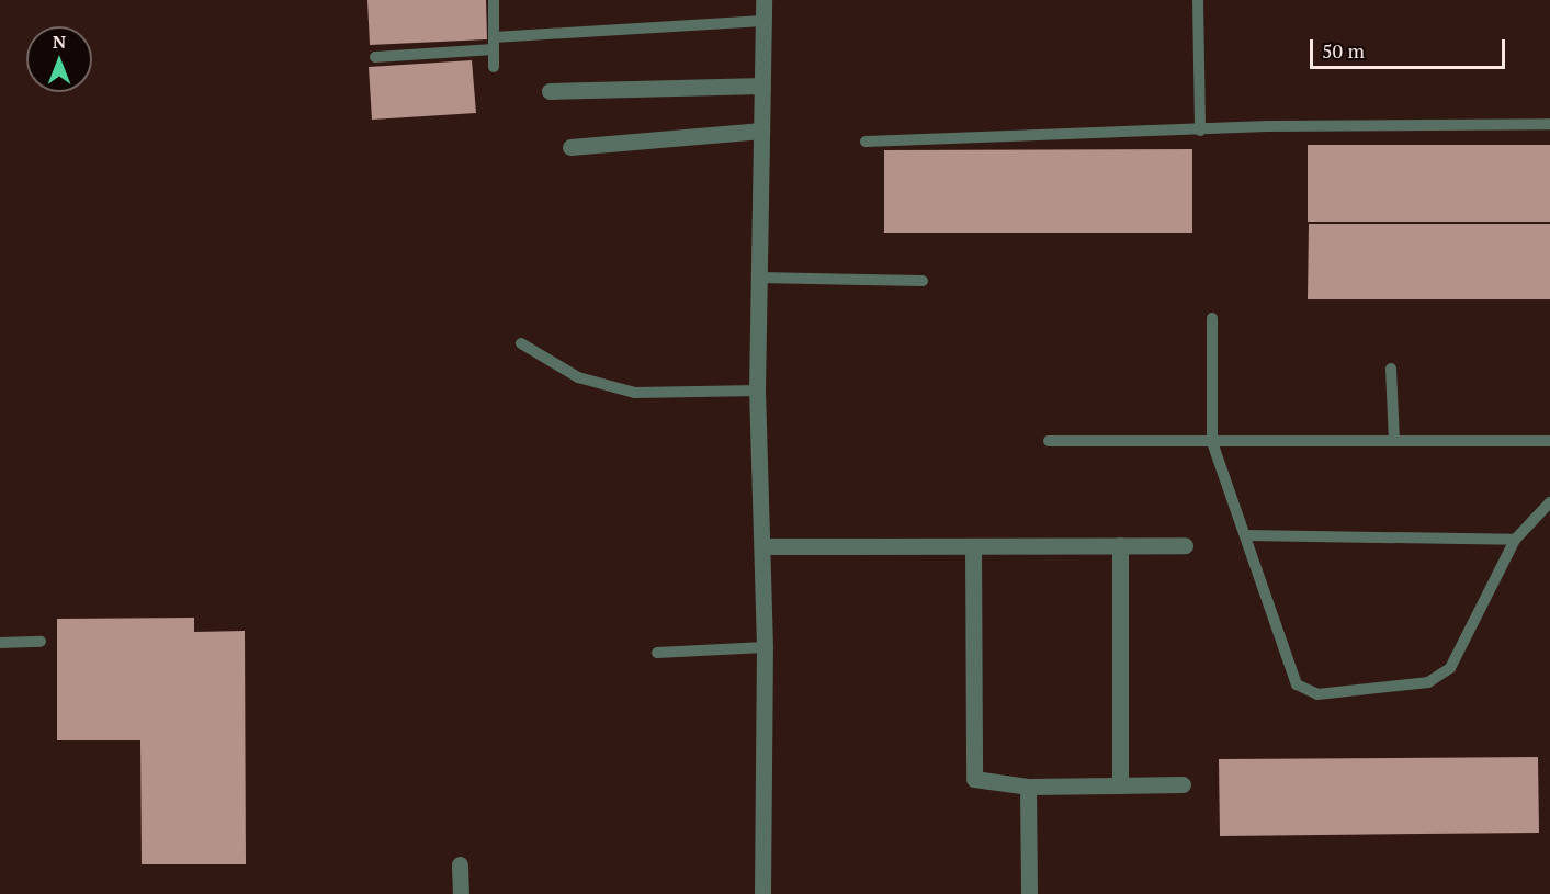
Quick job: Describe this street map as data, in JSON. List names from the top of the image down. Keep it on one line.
{"scale_bar":"50 m","north":"top"}
